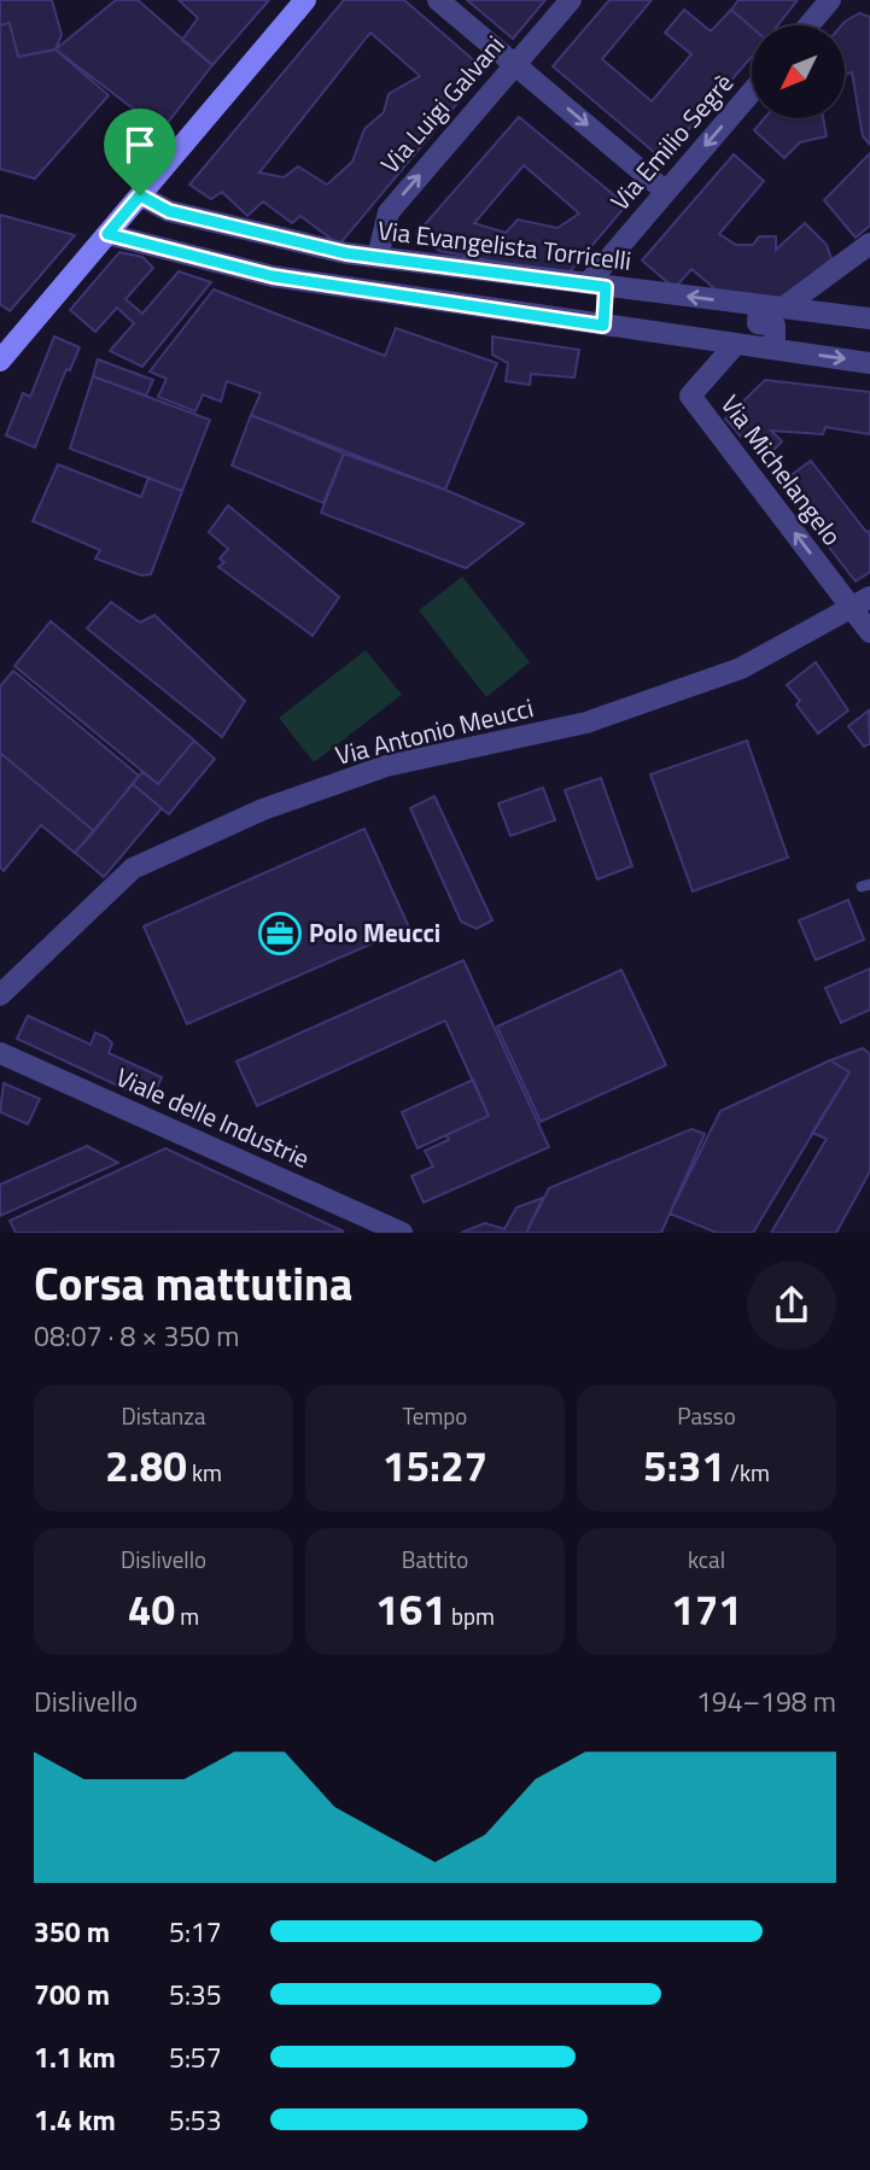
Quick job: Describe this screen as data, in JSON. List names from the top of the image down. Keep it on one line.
{"streets":{"street":["Via Luigi Galvani","Via Emilio Segrè","Via Evangelista Torricelli","Via Michelangelo","Via Antonio Meucci","Viale delle Industrie"]},"crossings":[["Via Luigi Galvani","Via Evangelista Torricelli"],["Via Emilio Segrè","Via Evangelista Torricelli"],["Via Michelangelo","Via Antonio Meucci"]],"one_way":["Via Luigi Galvani","Via Michelangelo"],"places":{"office":["Polo Meucci"]},"north":"bottom left","page":{"heading":["Corsa mattutina","08:07 · 8 × 350 m"],"stats":[["Distanza","2.80 km"],["Tempo","15:27"],["Passo","5:31 /km"],["Dislivello","40 m"],["Battito","161 bpm"],["kcal","171"]],"chart":["Dislivello","194–198 m"],"list":[{"name":"350 m","note":"5:17"},{"name":"700 m","note":"5:35"},{"name":"1.1 km","note":"5:57"},{"name":"1.4 km","note":"5:53"}]}}
